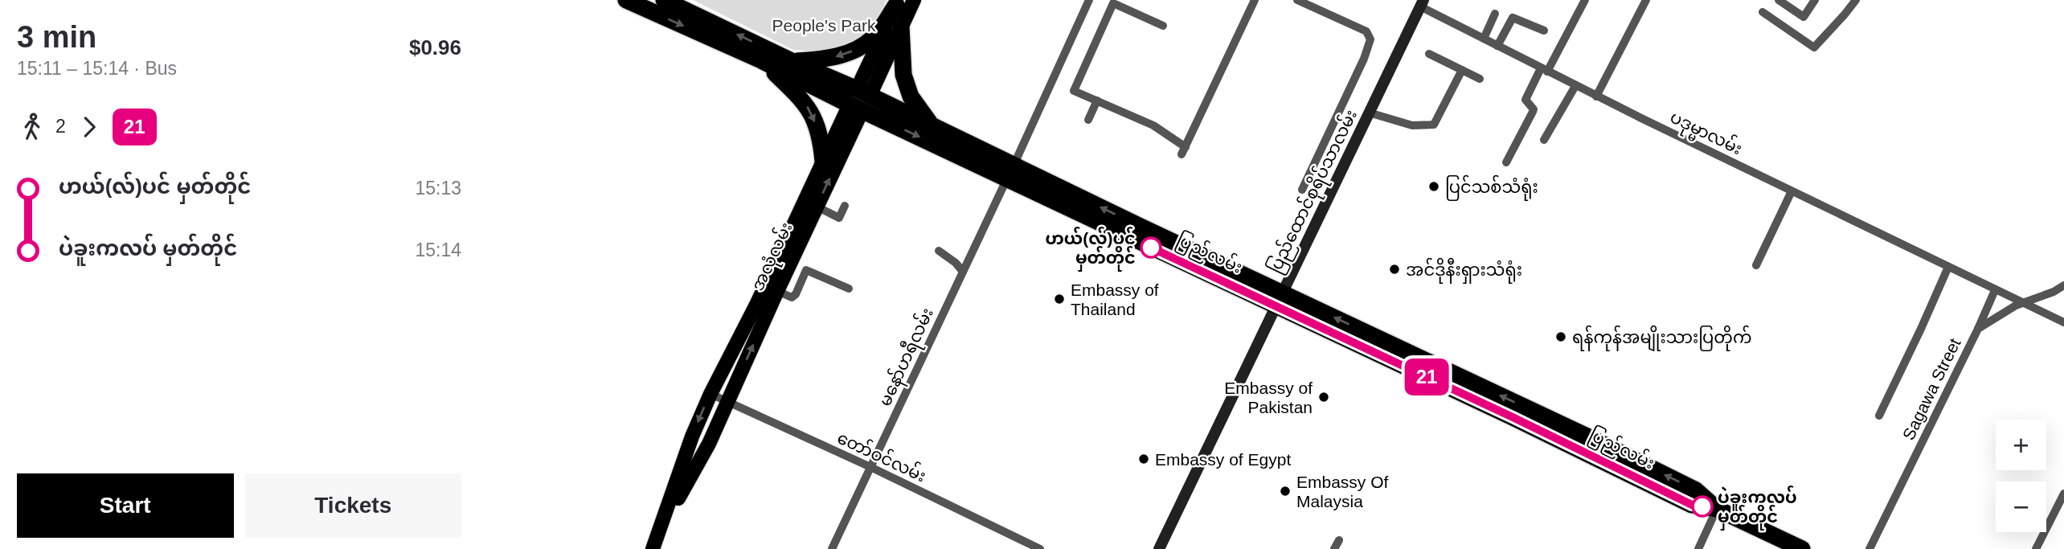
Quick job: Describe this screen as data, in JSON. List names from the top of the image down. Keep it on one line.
{"streets":{"highway":["ပြည်လမ်း"],"main road":["အလုံလမ်း"],"street":["ပဒုမ္မာလမ်း","ပြည်ထောင်စုရိပ်သာလမ်း","မနော်ဟရီလမ်း","Sagawa Street","တော်ဝင်လမ်း"]},"crossings":[["ပဒုမ္မာလမ်း","ပြည်ထောင်စုရိပ်သာလမ်း"],["ပဒုမ္မာလမ်း","Sagawa Street"],["ပြည်ထောင်စုရိပ်သာလမ်း","ပြည်လမ်း"],["ပြည်လမ်း","အလုံလမ်း"],["ပြည်လမ်း","မနော်ဟရီလမ်း"],["အလုံလမ်း","တော်ဝင်လမ်း"],["မနော်ဟရီလမ်း","တော်ဝင်လမ်း"]],"parks":["People's Park"],"places":["ပြင်သစ်သံရုံး","ဟယ်(လ်)ပင် မှတ်တိုင်","အင်ဒိုနီးရှားသံရုံး","Embassy of Thailand","ရန်ကုန်အမျိုးသားပြတိုက်","Embassy of Pakistan","Embassy of Egypt","Embassy Of Malaysia","ပဲခူးကလပ် မှတ်တိုင်"],"lines":["bus line 21"],"page":{"heading":["3 min","15:11 – 15:14 · Bus","$0.96"],"on_map":"21","legs":["2","21"],"list":[{"name":"ဟယ်(လ်)ပင် မှတ်တိုင်","value":"15:13"},{"name":"ပဲခူးကလပ် မှတ်တိုင်","value":"15:14"}],"map_buttons":["+","−"],"buttons":["Start","Tickets"]}}
